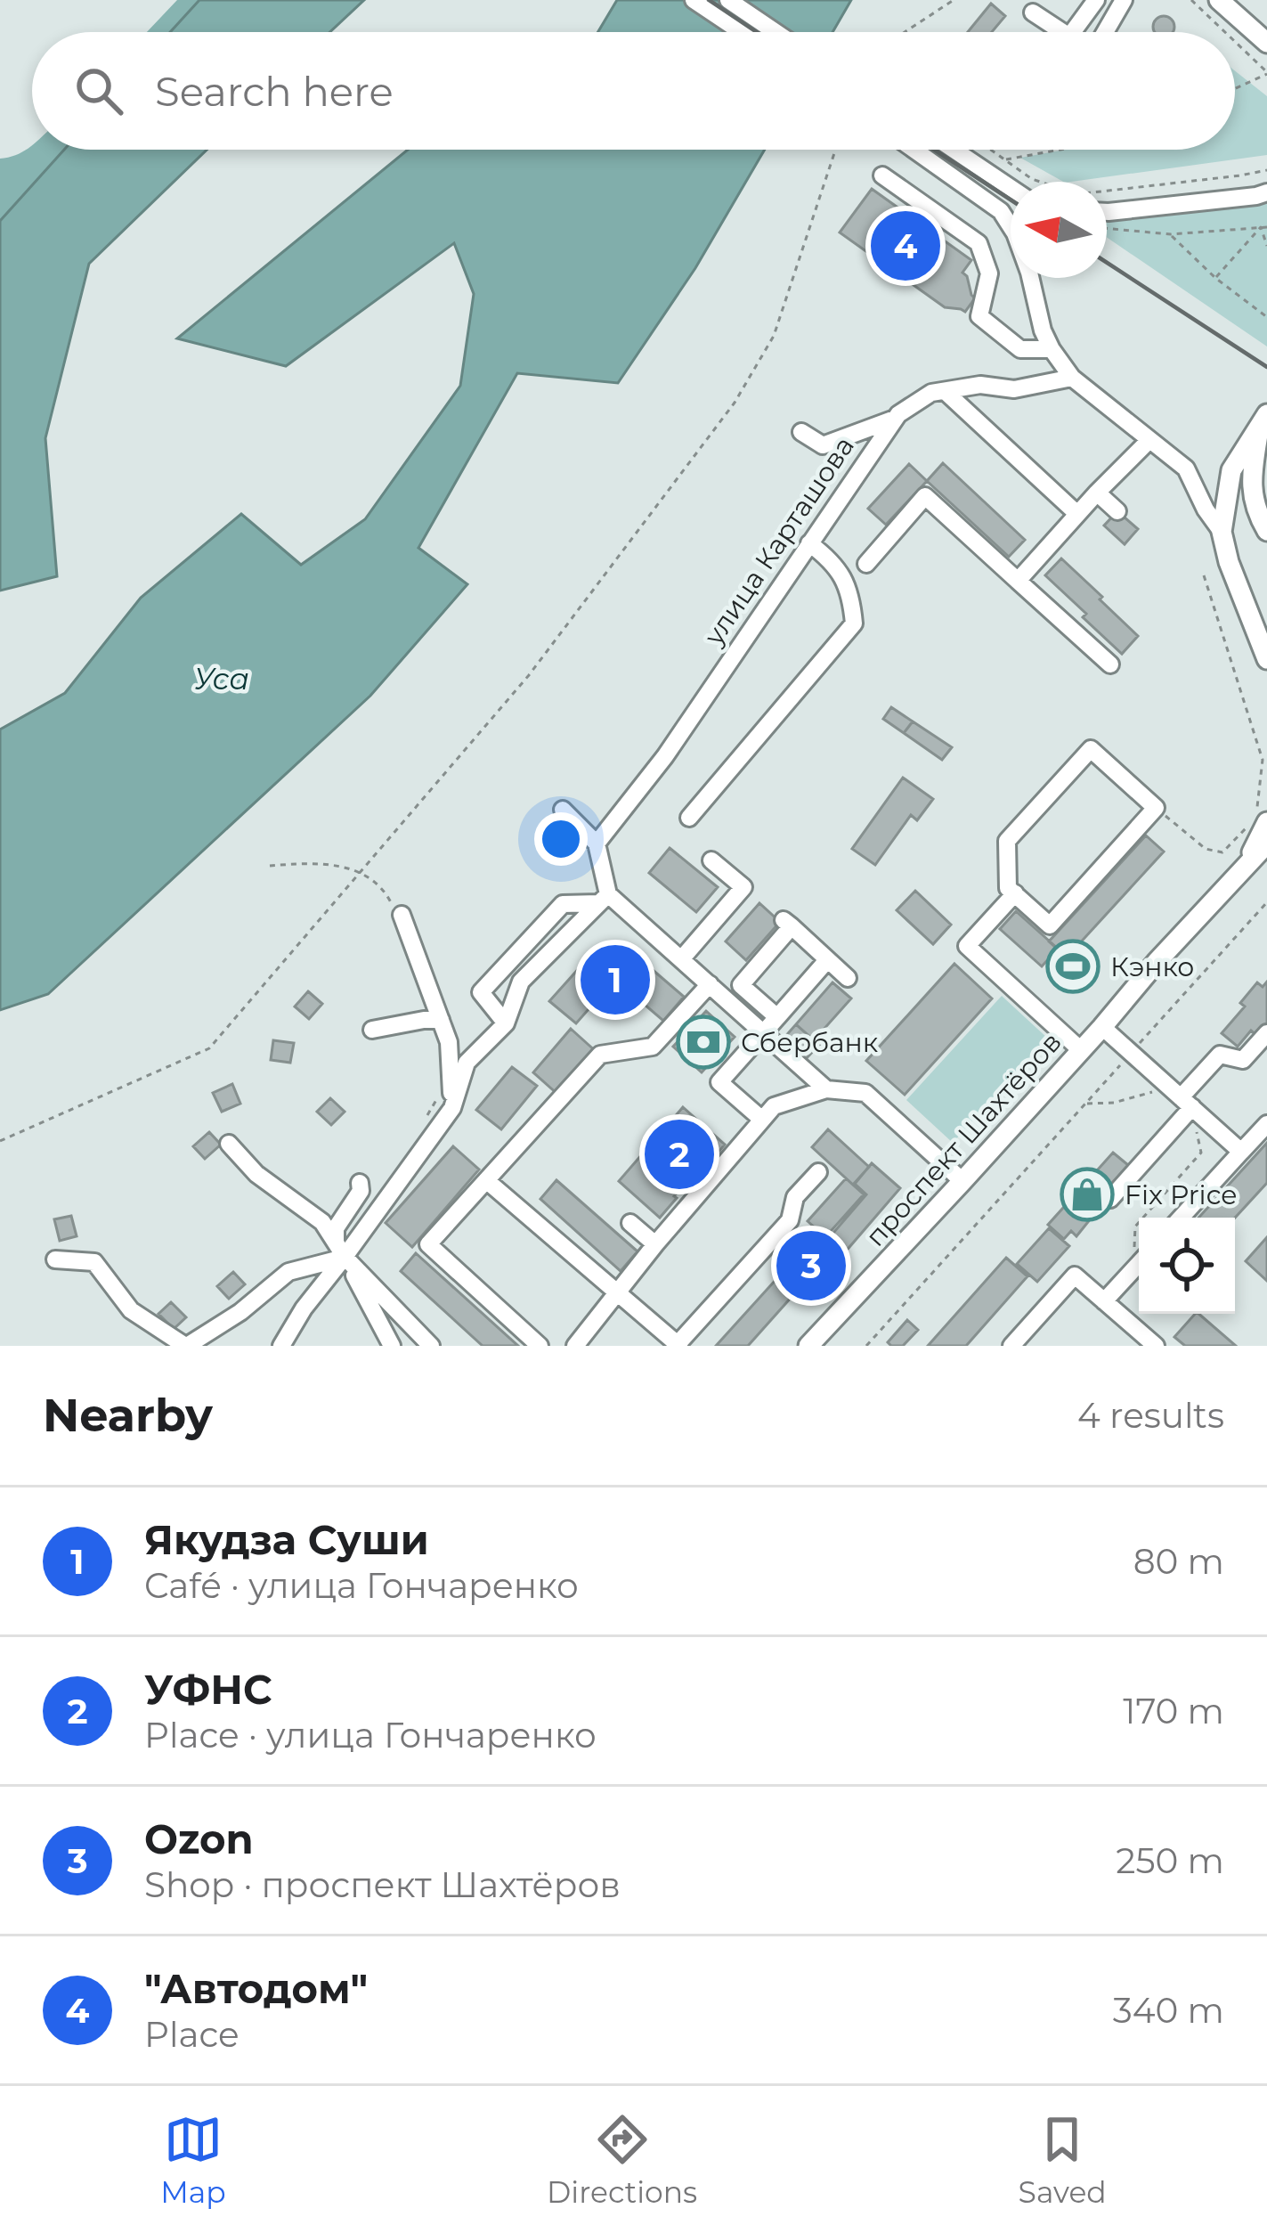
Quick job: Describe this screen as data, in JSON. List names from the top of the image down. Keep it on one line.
{"streets":{"main road":["проспект Шахтёров"],"street":["улица Карташова"]},"water":["Уса"],"places":{"sports":["Кэнко"],"bank":["Сбербанк"],"shop":["Fix Price"]},"north":"left","page":{"search":"Search here","pins":["4","1","2","3"],"heading":["Nearby","4 results"],"list":[{"mark":"1","name":"Якудза Суши","note":"Café · улица Гончаренко","value":"80 m"},{"mark":"2","name":"УФНС","note":"Place · улица Гончаренко","value":"170 m"},{"mark":"3","name":"Ozon","note":"Shop · проспект Шахтёров","value":"250 m"},{"mark":"4","name":"\"Автодом\"","note":"Place","value":"340 m"}],"nav":["Map","Directions","Saved"]}}
